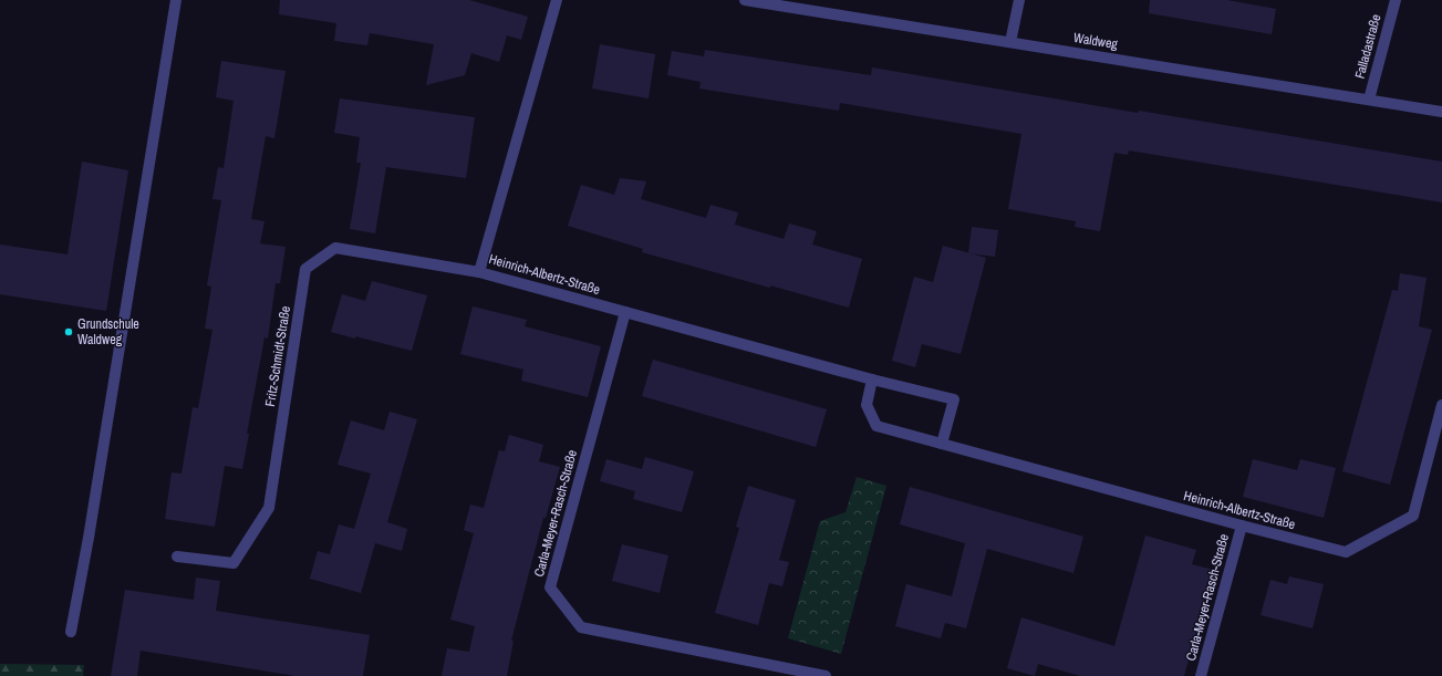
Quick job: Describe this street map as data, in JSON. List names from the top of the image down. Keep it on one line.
{"streets":{"street":["Waldweg","Falladastraße","Heinrich-Albertz-Straße","Fritz-Schmidt-Straße","Carla-Meyer-Rasch-Straße"]},"crossings":[["Waldweg","Falladastraße"],["Heinrich-Albertz-Straße","Fritz-Schmidt-Straße"],["Heinrich-Albertz-Straße","Carla-Meyer-Rasch-Straße"]],"places":["Grundschule Waldweg"]}
